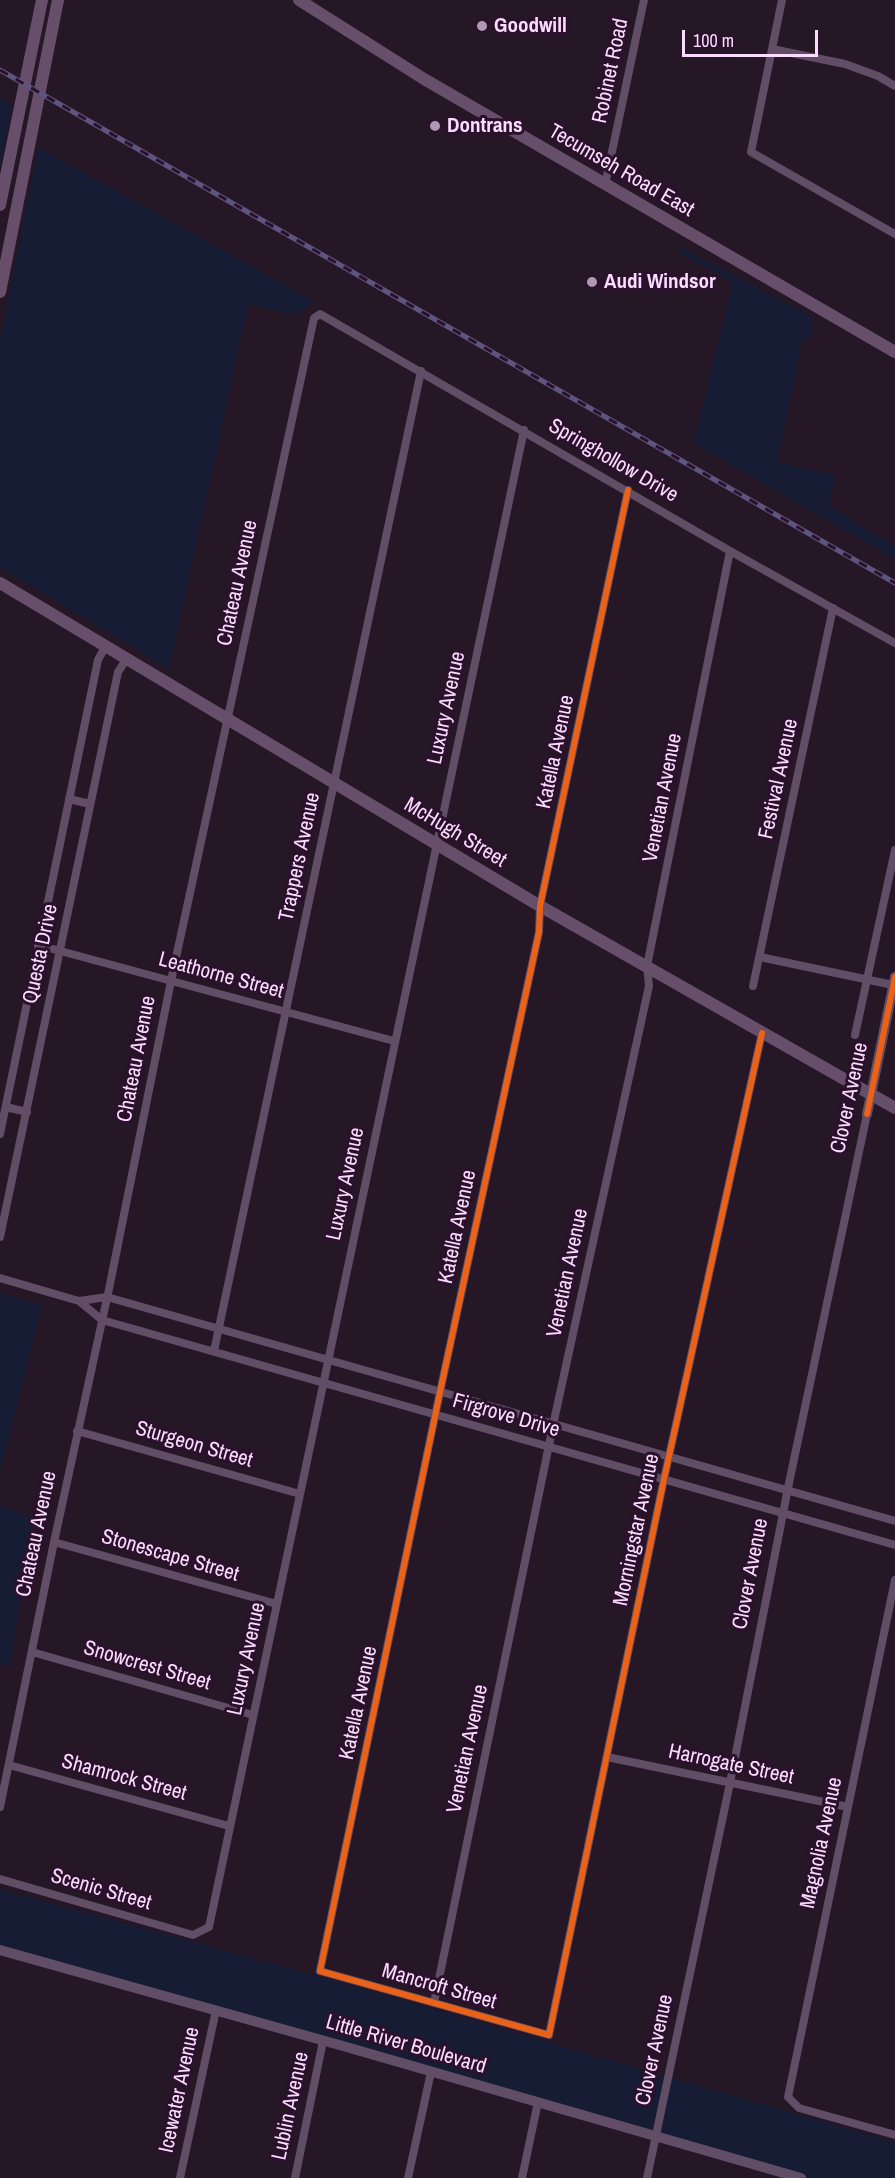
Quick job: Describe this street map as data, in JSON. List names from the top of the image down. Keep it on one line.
{"streets":{"main road":["Tecumseh Road East","McHugh Street"],"street":["Robinet Road","Springhollow Drive","Chateau Avenue","Luxury Avenue","Katella Avenue","Festival Avenue","Venetian Avenue","Trappers Avenue","Questa Drive","Leathorne Street","Clover Avenue","Firgrove Drive","Sturgeon Street","Morningstar Avenue","Stonescape Street","Snowcrest Street","Harrogate Street","Shamrock Street","Magnolia Avenue","Scenic Street","Mancroft Street","Little River Boulevard","Icewater Avenue","Lublin Avenue"]},"crossings":[["Robinet Road","Tecumseh Road East"],["Springhollow Drive","Chateau Avenue"],["Springhollow Drive","Luxury Avenue"],["Springhollow Drive","Katella Avenue"],["Springhollow Drive","Festival Avenue"],["Springhollow Drive","Venetian Avenue"],["Springhollow Drive","Trappers Avenue"],["Chateau Avenue","McHugh Street"],["Chateau Avenue","Leathorne Street"],["Chateau Avenue","Firgrove Drive"],["Chateau Avenue","Sturgeon Street"],["Chateau Avenue","Stonescape Street"],["Chateau Avenue","Snowcrest Street"],["Chateau Avenue","Shamrock Street"],["Luxury Avenue","McHugh Street"],["Luxury Avenue","Leathorne Street"],["Luxury Avenue","Firgrove Drive"],["Luxury Avenue","Sturgeon Street"],["Luxury Avenue","Stonescape Street"],["Luxury Avenue","Snowcrest Street"],["Luxury Avenue","Shamrock Street"],["Luxury Avenue","Scenic Street"],["Katella Avenue","McHugh Street"],["Katella Avenue","Firgrove Drive"],["Katella Avenue","Mancroft Street"],["Venetian Avenue","McHugh Street"],["Venetian Avenue","Firgrove Drive"],["Venetian Avenue","Mancroft Street"],["McHugh Street","Trappers Avenue"],["McHugh Street","Questa Drive"],["McHugh Street","Clover Avenue"],["McHugh Street","Morningstar Avenue"],["Trappers Avenue","Leathorne Street"],["Trappers Avenue","Firgrove Drive"],["Questa Drive","Leathorne Street"],["Clover Avenue","Firgrove Drive"],["Clover Avenue","Harrogate Street"],["Clover Avenue","Little River Boulevard"],["Firgrove Drive","Morningstar Avenue"],["Morningstar Avenue","Harrogate Street"],["Morningstar Avenue","Mancroft Street"],["Harrogate Street","Magnolia Avenue"],["Little River Boulevard","Icewater Avenue"],["Little River Boulevard","Lublin Avenue"]],"places":["Goodwill","Dontrans","Audi Windsor"],"scale_bar":"100 m"}
